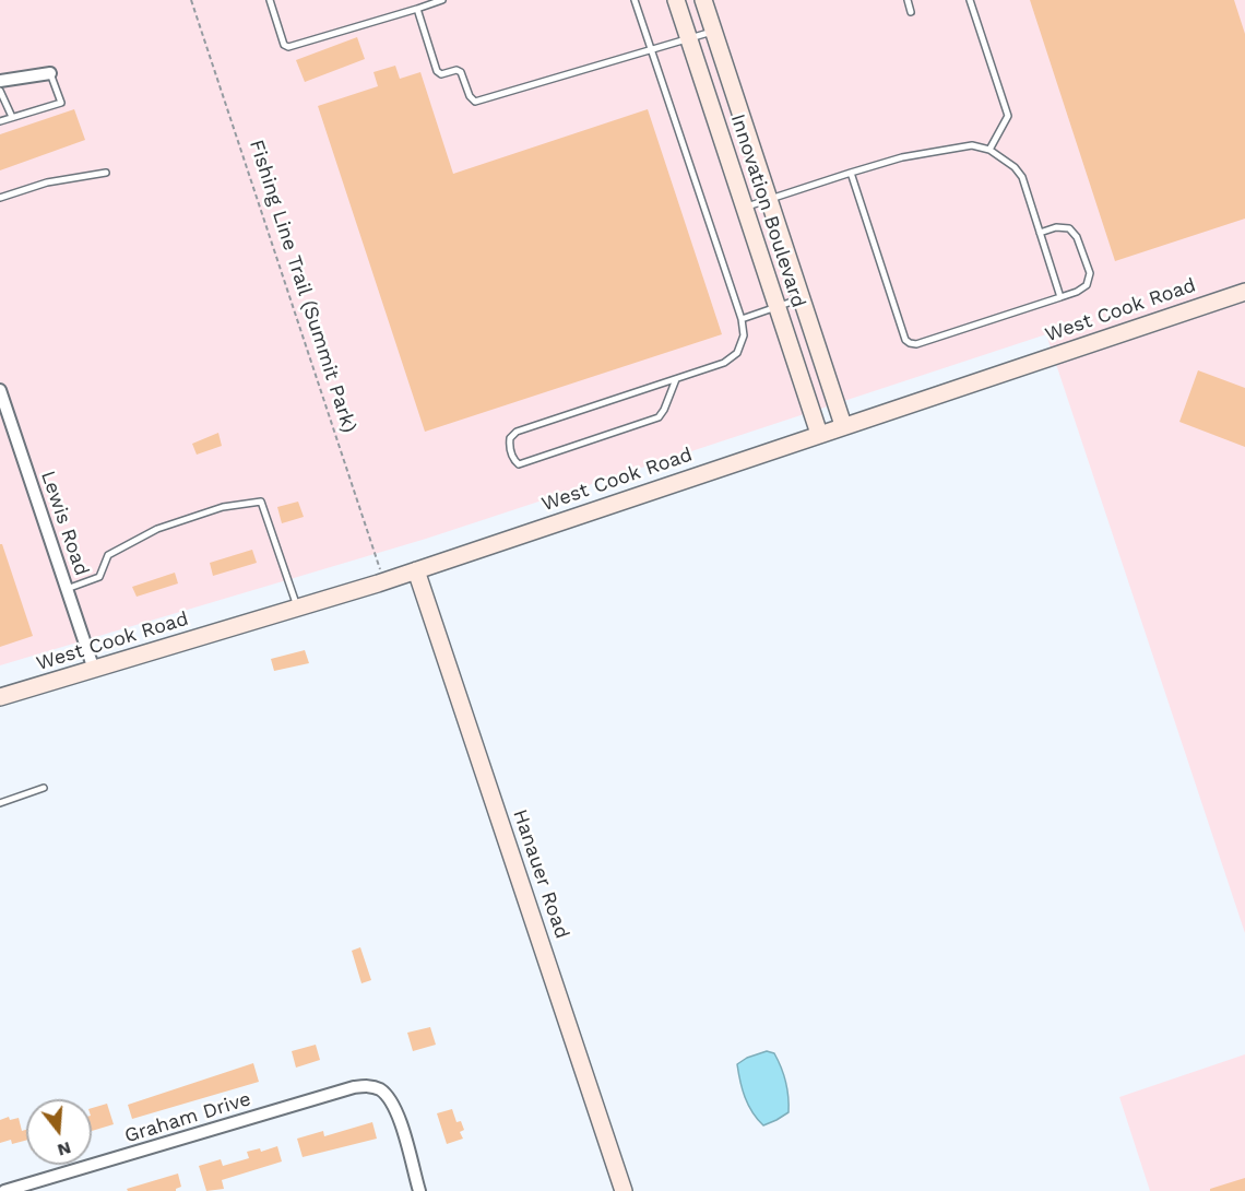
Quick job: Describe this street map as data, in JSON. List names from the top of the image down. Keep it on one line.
{"streets":{"street":["Innovation Boulevard","West Cook Road","Lewis Road","Hanauer Road","Graham Drive"],"path":["Fishing Line Trail (Summit Park)"]},"crossings":[["Innovation Boulevard","West Cook Road"],["Fishing Line Trail (Summit Park)","West Cook Road"],["West Cook Road","Lewis Road"],["West Cook Road","Hanauer Road"]],"north":"bottom"}
